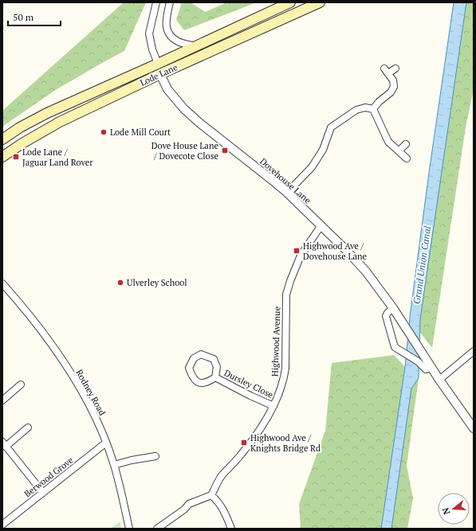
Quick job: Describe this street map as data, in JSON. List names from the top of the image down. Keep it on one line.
{"streets":{"main road":["Lode Lane"],"street":["Dovehouse Lane","Highwood Avenue","Dursley Close","Rodney Road","Berwood Grove"]},"crossings":[["Lode Lane","Dovehouse Lane"],["Dovehouse Lane","Highwood Avenue"],["Highwood Avenue","Dursley Close"],["Rodney Road","Berwood Grove"]],"water":["Grand Union Canal"],"places":{"other":["Lode Mill Court","Ulverley School"],"transit":["Dove House Lane / Dovecote Close","Lode Lane / Jaguar Land Rover","Highwood Ave / Dovehouse Lane","Highwood Ave / Knights Bridge Rd"]},"scale_bar":"50 m","north":"left"}
